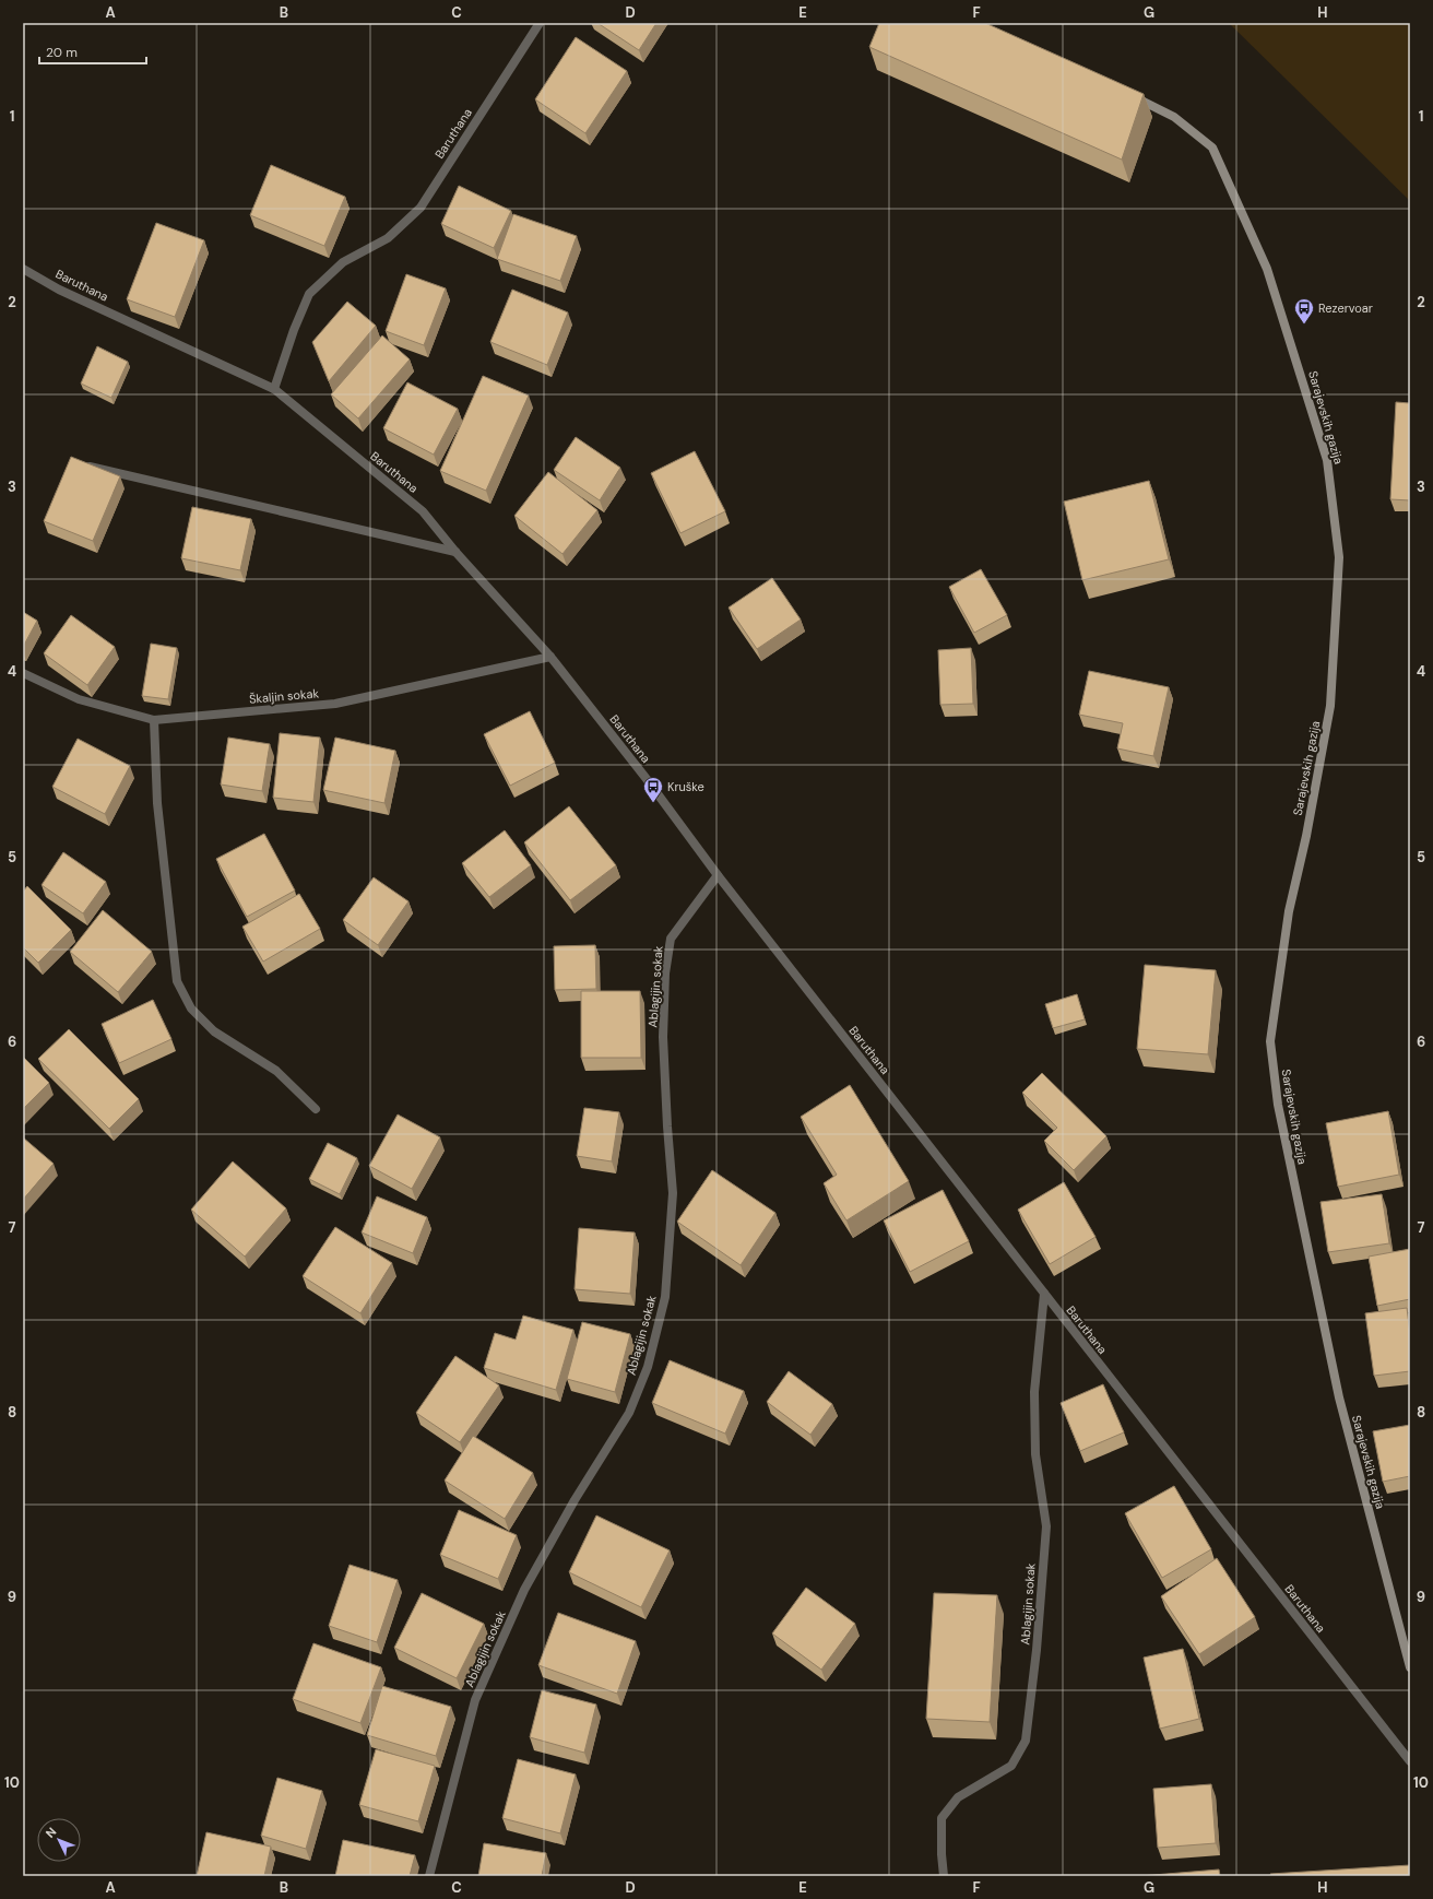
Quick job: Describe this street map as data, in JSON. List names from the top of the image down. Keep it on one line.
{"streets":{"main road":["Sarajevskih gazija"],"street":["Baruthana","Škaljin sokak","Ablagijin sokak"]},"crossings":[["Baruthana","Škaljin sokak"],["Baruthana","Ablagijin sokak"]],"places":{"bus stop":["Rezervoar","Kruške"]},"scale_bar":"20 m","north":"top left","grid":{"columns":["A","B","C","D","E","F","G","H"],"rows":["1","2","3","4","5","6","7","8","9","10"]}}
